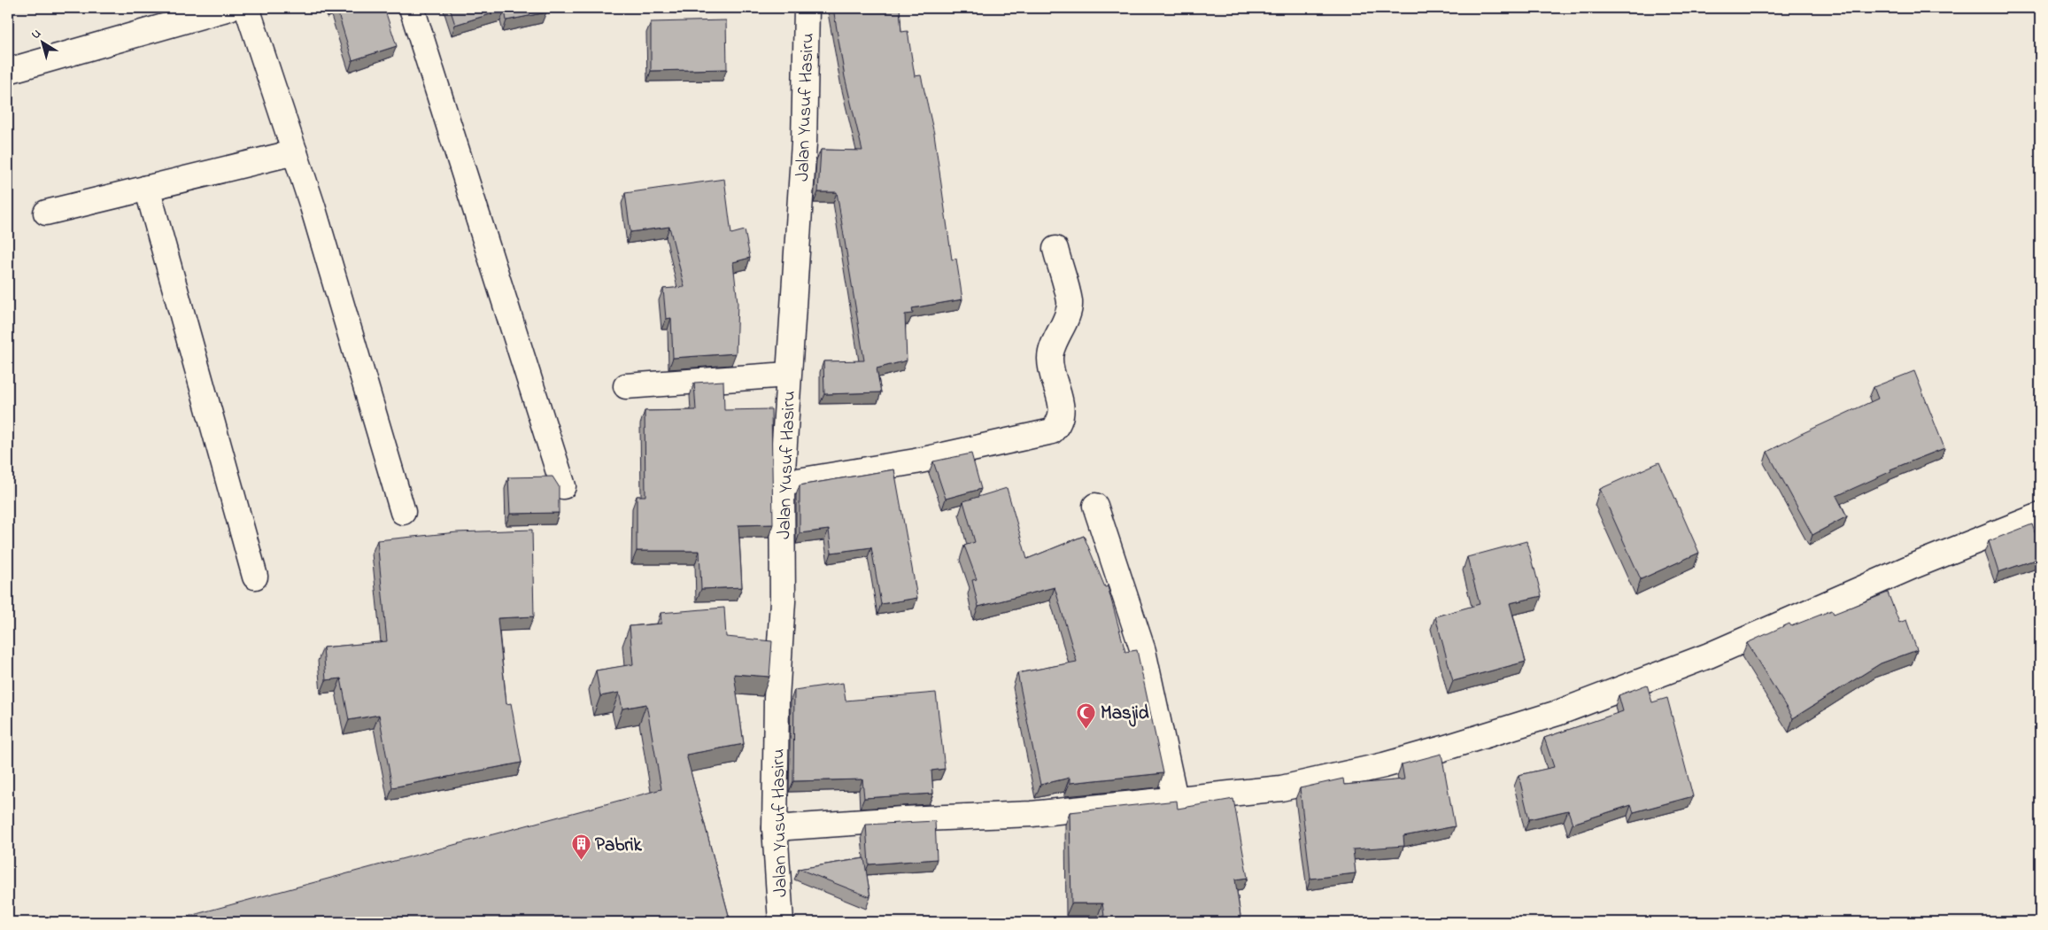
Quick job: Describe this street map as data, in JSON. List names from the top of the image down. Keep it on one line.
{"streets":{"street":["Jalan Yusuf Hasiru"]},"places":{"mosque":["Masjid"],"building":["Pabrik"]},"north":"top left"}
